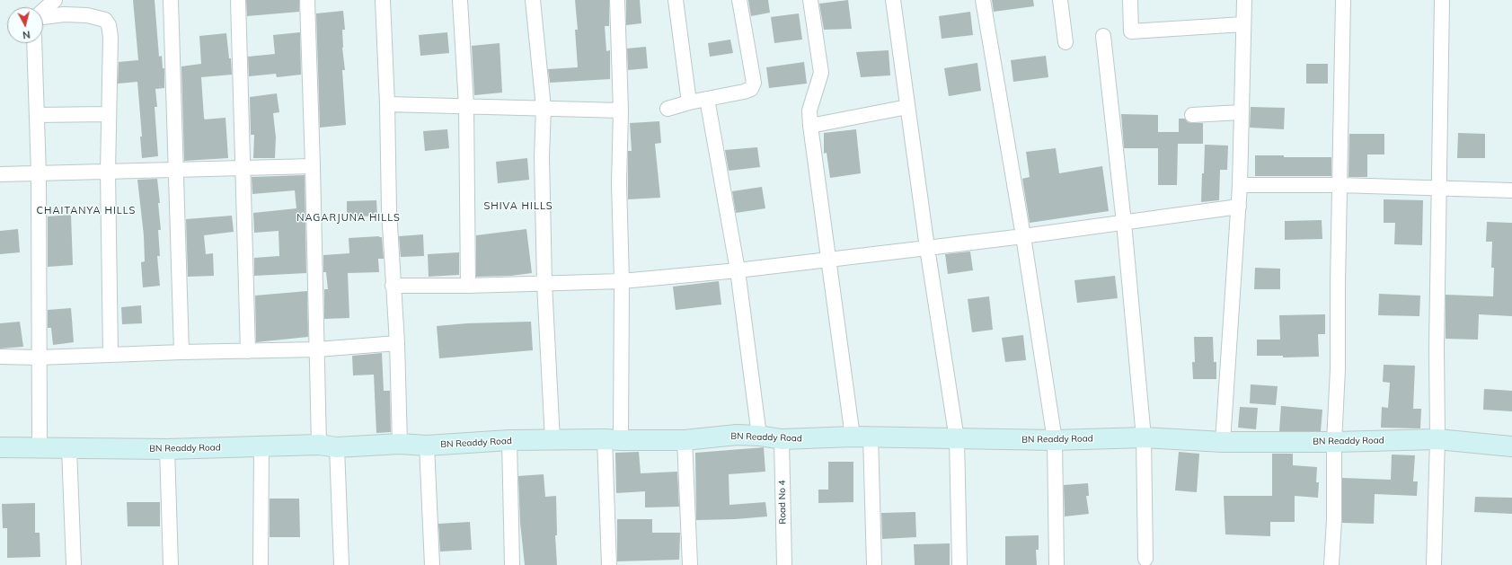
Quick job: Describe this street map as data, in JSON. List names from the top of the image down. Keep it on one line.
{"streets":{"street":["BN Readdy Road","Road No 4"]},"crossings":[["BN Readdy Road","Road No 4"]],"districts":["SHIVA HILLS","CHAITANYA HILLS","NAGARJUNA HILLS"],"north":"bottom"}
